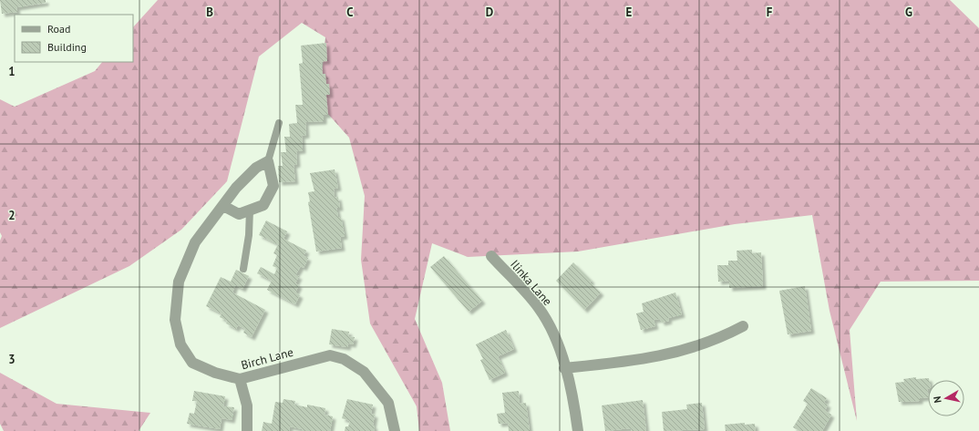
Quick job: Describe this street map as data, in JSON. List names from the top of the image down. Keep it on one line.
{"streets":{"street":["Ilinka Lane","Birch Lane"]},"legend":["Road","Building"],"north":"left","grid":{"columns":["B","C","D","E","F","G"],"rows":["1","2","3"]}}
